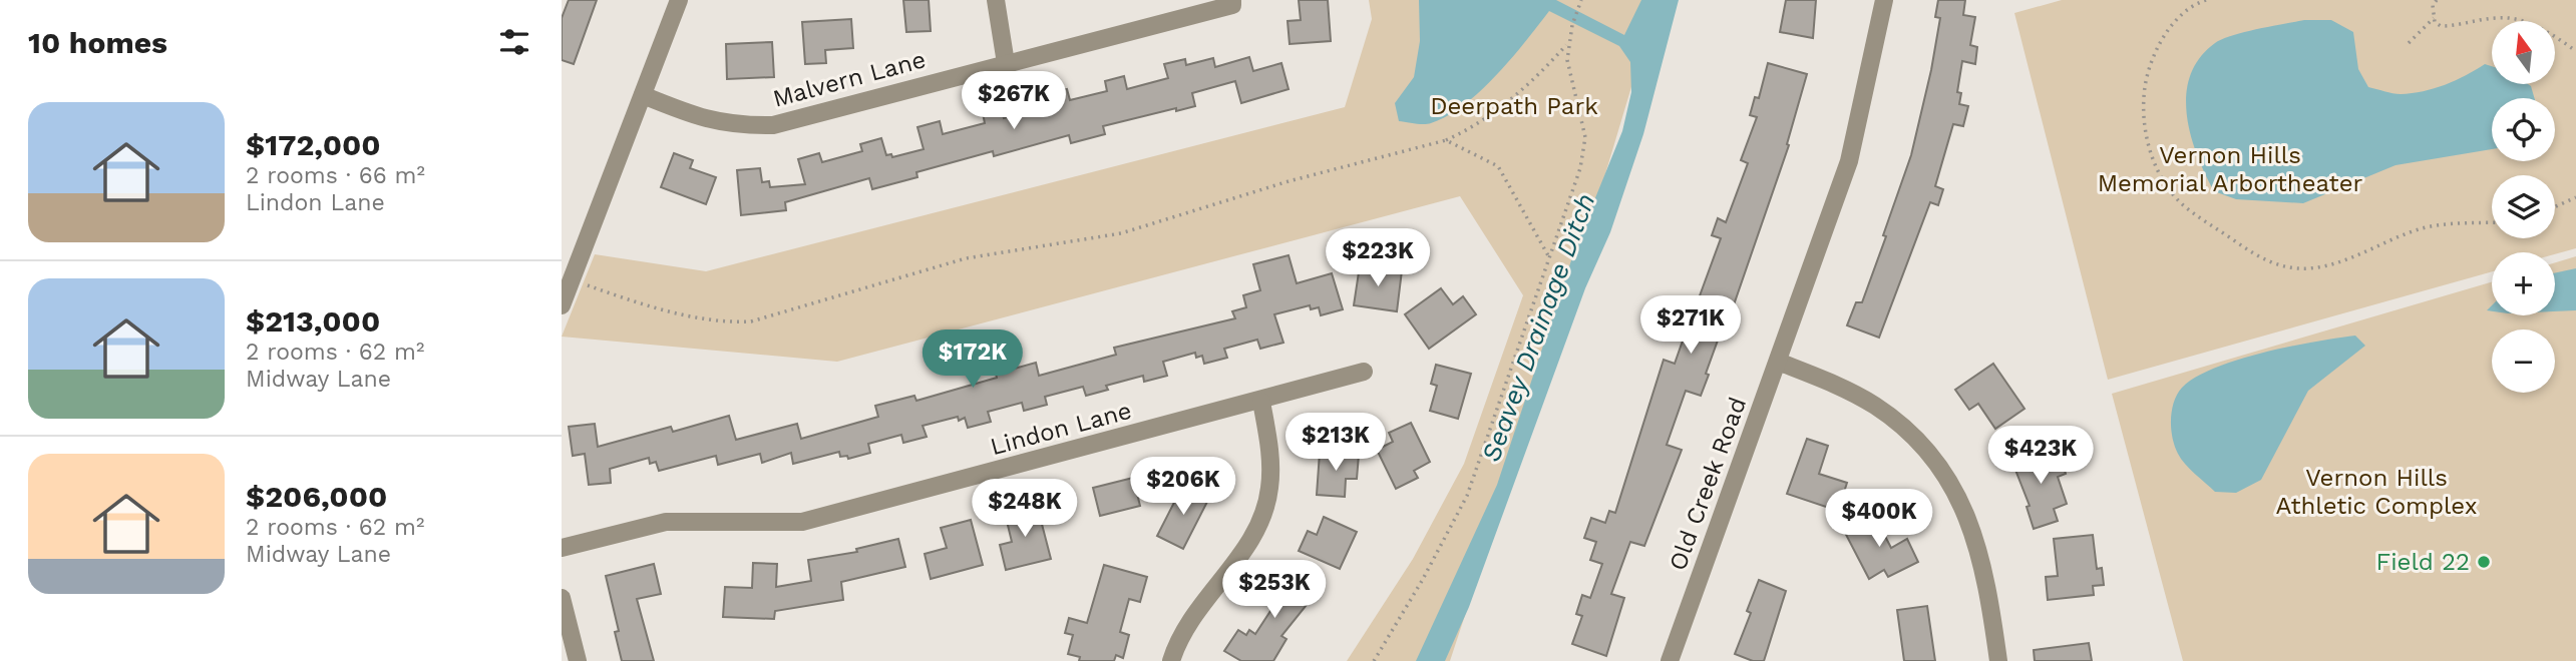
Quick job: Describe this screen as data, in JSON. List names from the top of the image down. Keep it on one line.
{"streets":{"street":["Malvern Lane","Lindon Lane","Old Creek Road"]},"water":["Seavey Drainage Ditch"],"parks":["Deerpath Park","Vernon Hills Memorial Arbortheater","Vernon Hills Athletic Complex"],"places":["Field 22"],"north":"top","page":{"heading":"10 homes","map_buttons":["+","−"],"price":["$267K","$223K","$271K","$172K","$213K","$423K","$206K","$248K","$400K","$253K"],"list":[{"name":"$172,000","note":"2 rooms · 66 m² · Lindon Lane"},{"name":"$213,000","note":"2 rooms · 62 m² · Midway Lane"},{"name":"$206,000","note":"2 rooms · 62 m² · Midway Lane"}]}}
